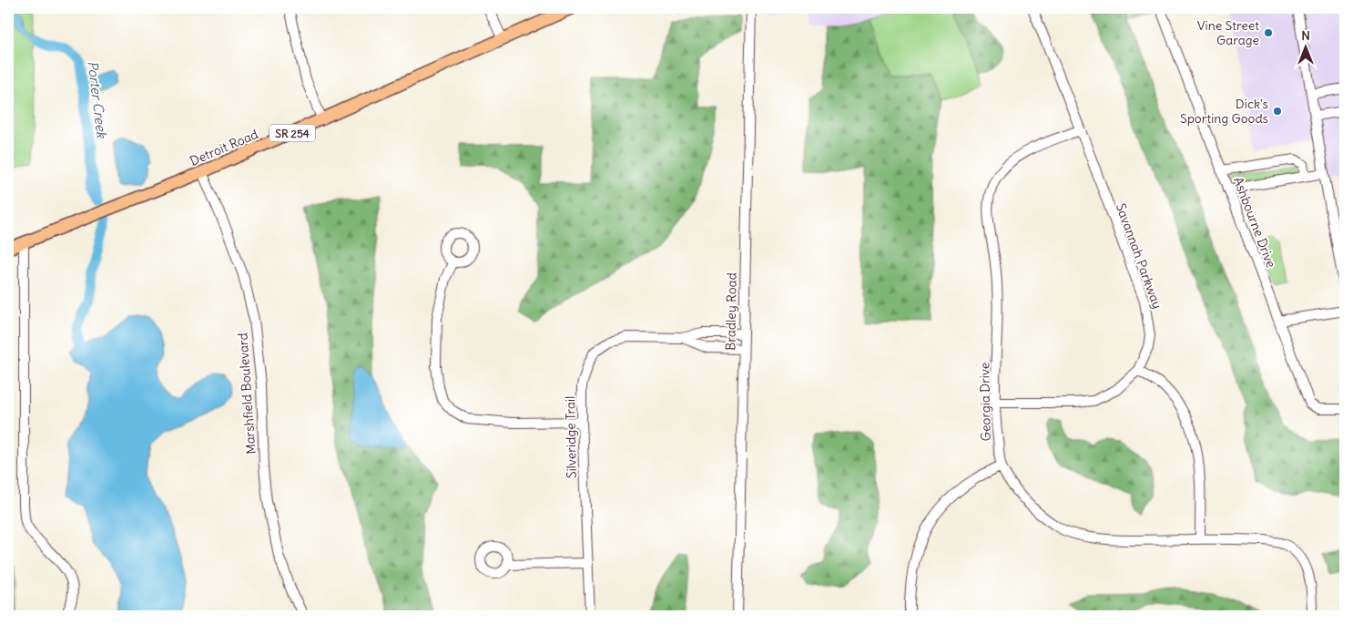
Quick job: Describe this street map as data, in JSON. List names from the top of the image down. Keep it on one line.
{"streets":{"main road":["SR 254","Detroit Road"],"street":["Ashbourne Drive","Savannah Parkway","Bradley Road","Marshfield Boulevard","Georgia Drive","Silveridge Trail"]},"crossings":[["Detroit Road","Marshfield Boulevard"],["Savannah Parkway","Georgia Drive"],["Bradley Road","Silveridge Trail"]],"water":["Porter Creek"],"places":["Vine Street Garage","Dick's Sporting Goods"],"north":"top"}
